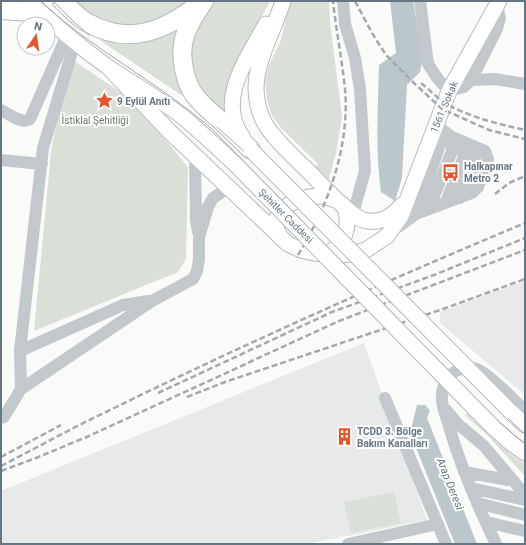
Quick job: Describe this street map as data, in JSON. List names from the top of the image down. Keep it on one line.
{"streets":{"main road":["1561. Sokak","Şehitler Caddesi"]},"water":["Arap Deresi"],"parks":["İstiklal Şehitliği"],"places":{"place":["9 Eylül Anıtı"],"bus stop":["Halkapınar Metro 2"],"building":["TCDD 3. Bölge Bakım Kanalları"]},"north":"top"}
